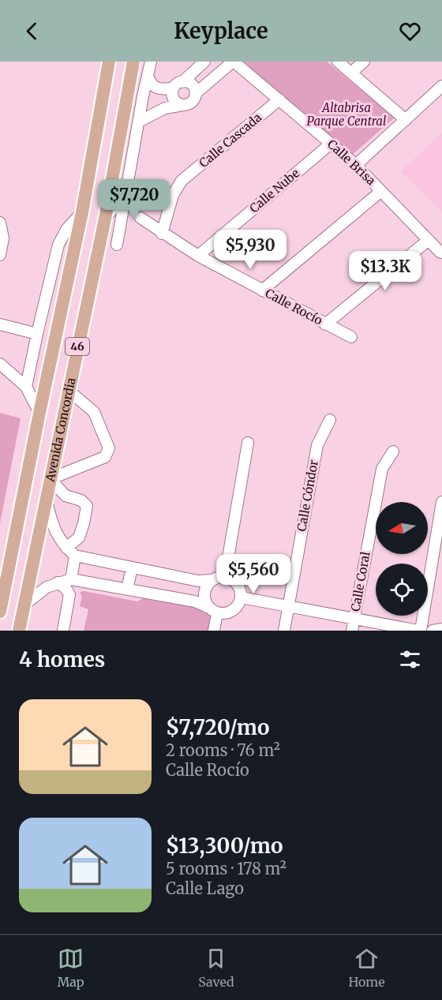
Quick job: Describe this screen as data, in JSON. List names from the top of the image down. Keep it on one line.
{"streets":{"main road":["46","Avenida Concordia"],"street":["Calle Cascada","Calle Brisa","Calle Nube","Calle Rocío","Calle Cóndor","Calle Coral"]},"crossings":[["Calle Cascada","Calle Brisa"],["Calle Cascada","Calle Rocío"],["Calle Brisa","Calle Nube"],["Calle Nube","Calle Rocío"]],"parks":["Altabrisa Parque Central"],"north":"left","page":{"header":"Keyplace","price":["$7,720","$5,930","$13.3K","$5,560"],"heading":"4 homes","list":[{"name":"$7,720/mo","note":"2 rooms · 76 m² · Calle Rocío"},{"name":"$13,300/mo","note":"5 rooms · 178 m² · Calle Lago"}],"tabs":["Map","Saved","Home"]}}
